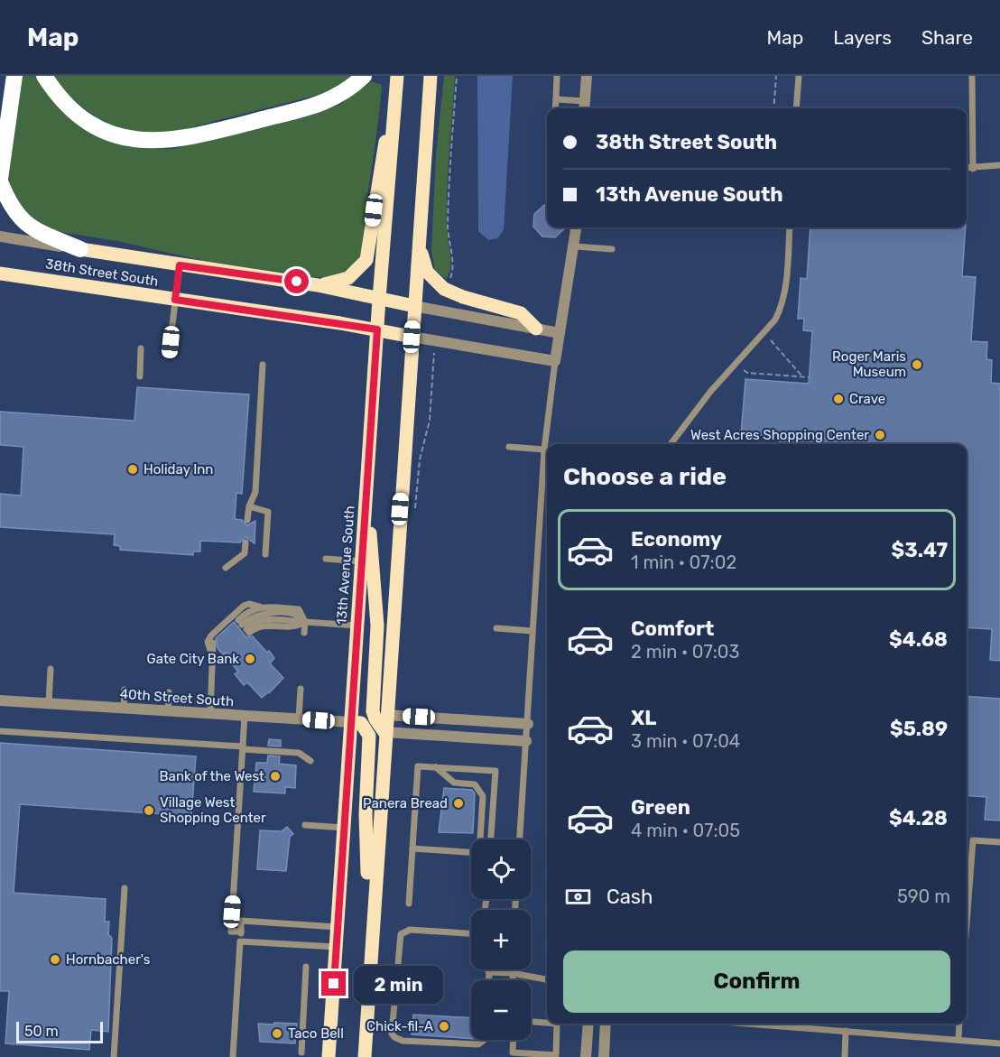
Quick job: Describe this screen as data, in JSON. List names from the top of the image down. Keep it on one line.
{"streets":{"main road":["38th Street South","13th Avenue South"],"street":["40th Street South"]},"crossings":[["38th Street South","13th Avenue South"],["13th Avenue South","40th Street South"]],"places":["Roger Maris Museum","Crave","West Acres Shopping Center","Holiday Inn","Gate City Bank","Bank of the West","Panera Bread","Village West Shopping Center","Hornbacher's","Chick-fil-A","Taco Bell"],"scale_bar":"50 m","page":{"header":"Map","nav":["Map","Layers","Share"],"banner":["38th Street South","13th Avenue South"],"heading":"Choose a ride","list":[{"name":"Economy","note":"1 min · 07:02","value":"$3.47"},{"name":"Comfort","note":"2 min · 07:03","value":"$4.68"},{"name":"XL","note":"3 min · 07:04","value":"$5.89"},{"name":"Green","note":"4 min · 07:05","value":"$4.28"}],"map_buttons":["+","−"],"pay":["Cash","590 m"],"buttons":"Confirm","bubble":"2 min","scale":"50 m"}}
